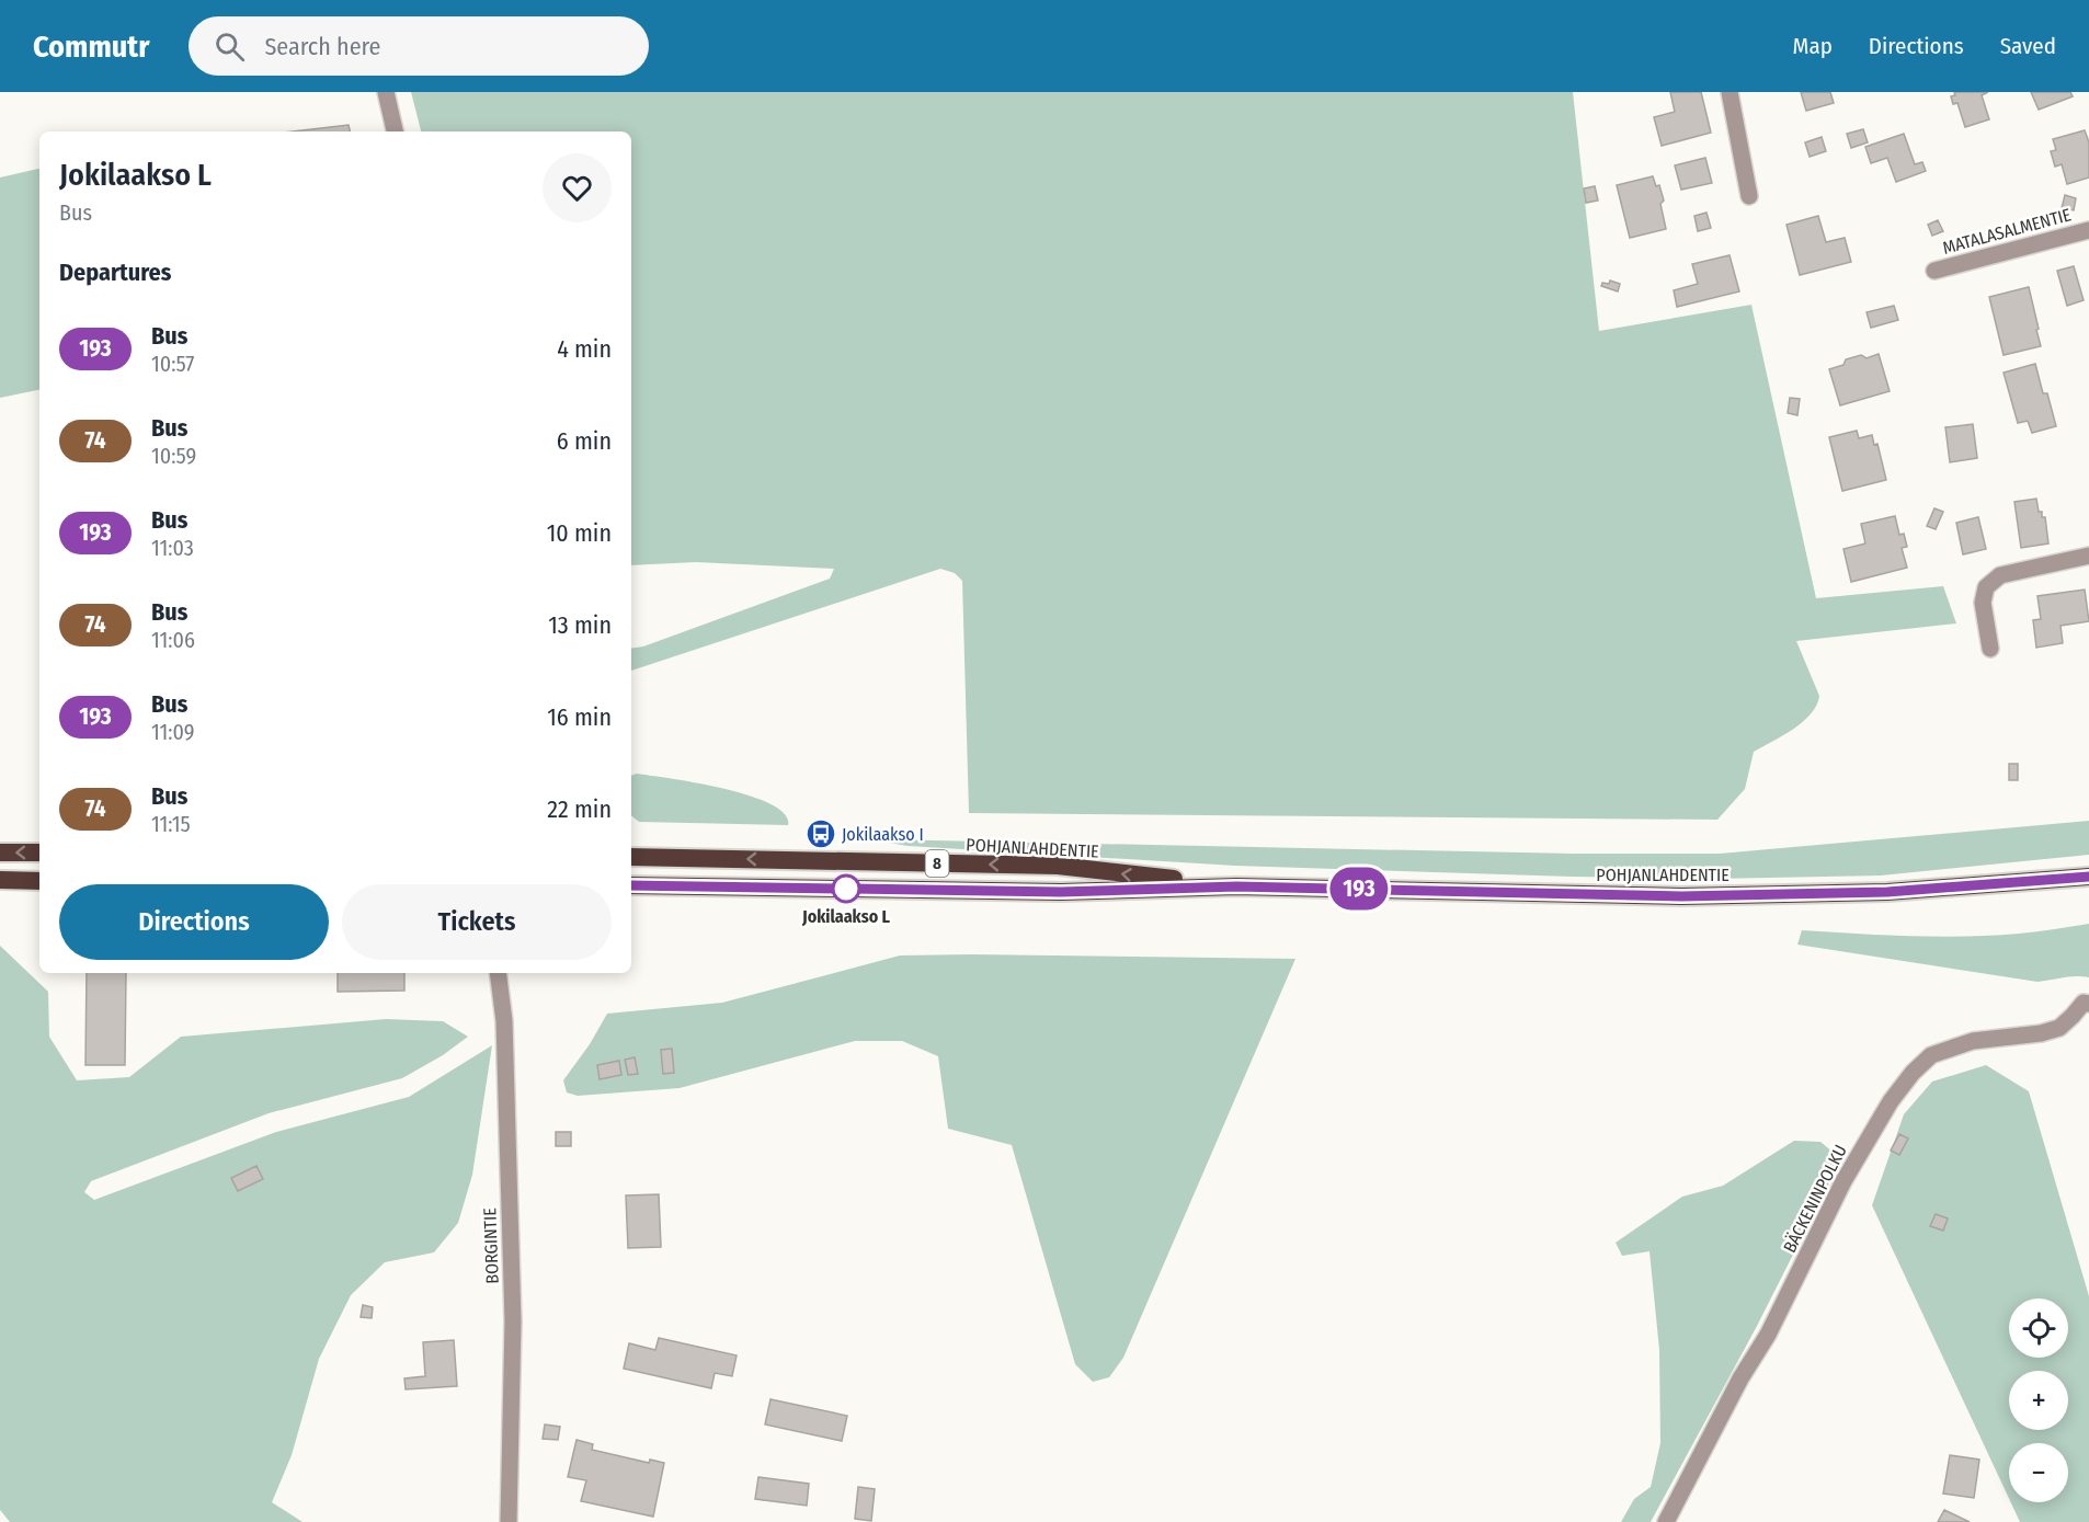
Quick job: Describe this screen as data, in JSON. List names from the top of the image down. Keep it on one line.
{"streets":{"highway":["POHJANLAHDENTIE","8"],"street":["MATALASALMENTIE","BÄCKENINPOLKU","BORGINTIE"]},"places":{"bus stop":["Jokilaakso I"],"other":["Jokilaakso L"]},"lines":["bus line 193"],"page":{"header":"Commutr","search":"Search here","nav":["Map","Directions","Saved"],"on_map":"193","heading":[["Jokilaakso L","Bus"],"Departures"],"list":[{"mark":"193","name":"Bus","note":"10:57","value":"4 min"},{"mark":"74","name":"Bus","note":"10:59","value":"6 min"},{"mark":"193","name":"Bus","note":"11:03","value":"10 min"},{"mark":"74","name":"Bus","note":"11:06","value":"13 min"},{"mark":"193","name":"Bus","note":"11:09","value":"16 min"},{"mark":"74","name":"Bus","note":"11:15","value":"22 min"}],"buttons":["Directions","Tickets"],"map_buttons":["+","−"]}}
